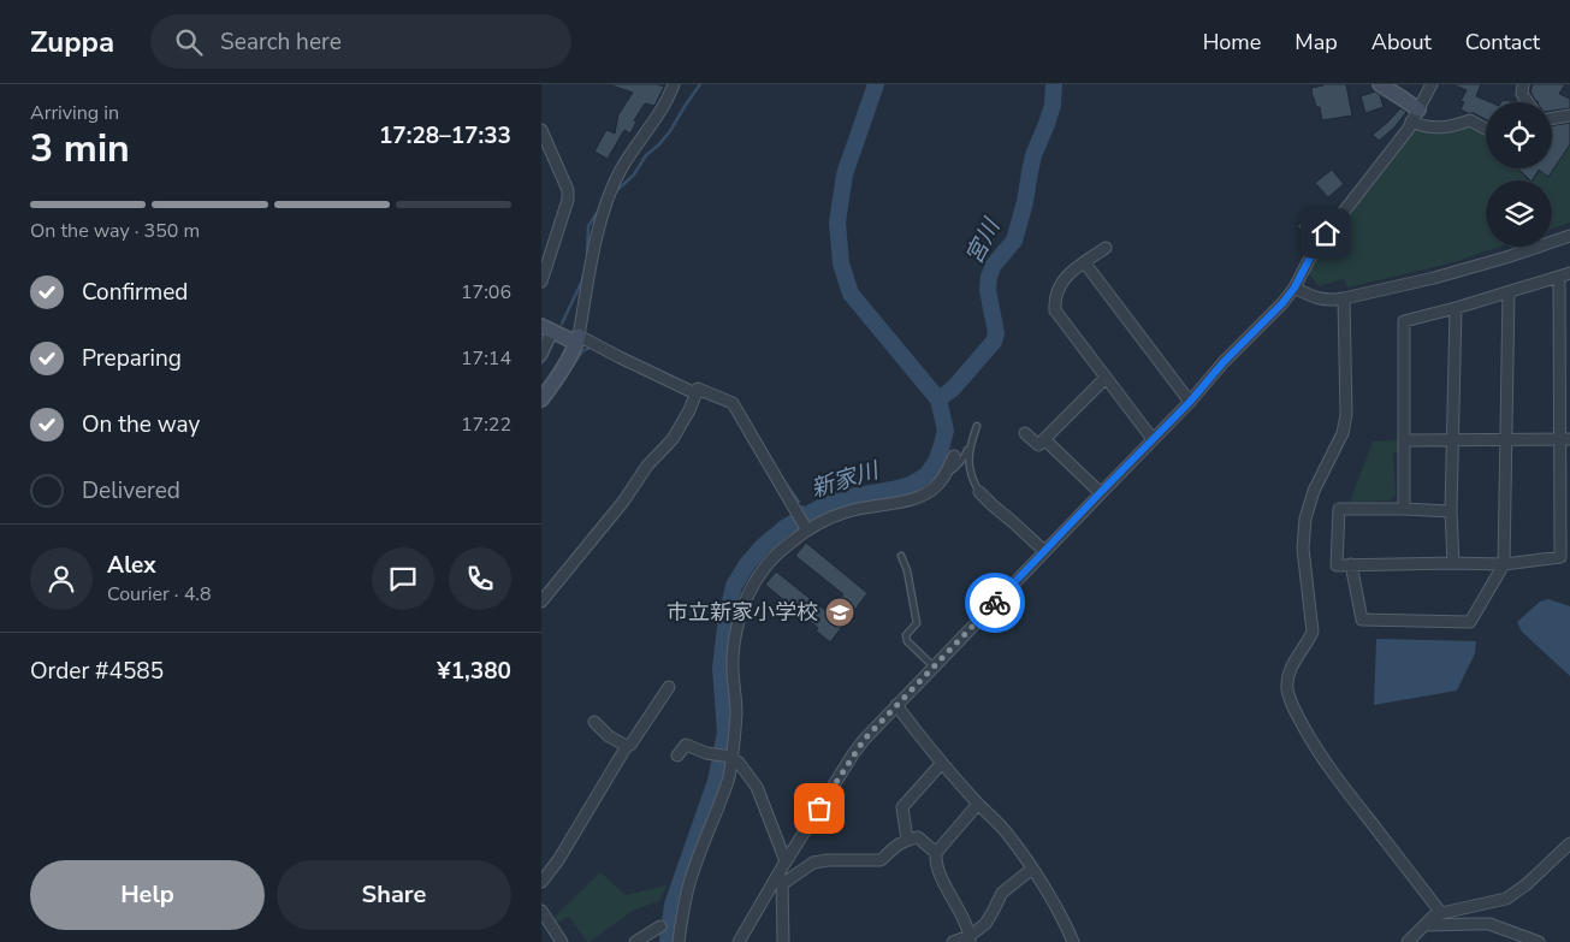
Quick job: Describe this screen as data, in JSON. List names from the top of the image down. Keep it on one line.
{"water":["宮川","新家川"],"places":{"school or university":["市立新家小学校"]},"page":{"header":"Zuppa","search":"Search here","nav":["Home","Map","About","Contact"],"heading":["3 min","Arriving in","17:28–17:33"],"panel":["Alex","Courier · 4.8","Order #4585","¥1,380"],"bar":"On the way · 350 m","list":[["Confirmed","17:06"],["Preparing","17:14"],["On the way","17:22"],"Delivered"],"buttons":["Help","Share"]}}
